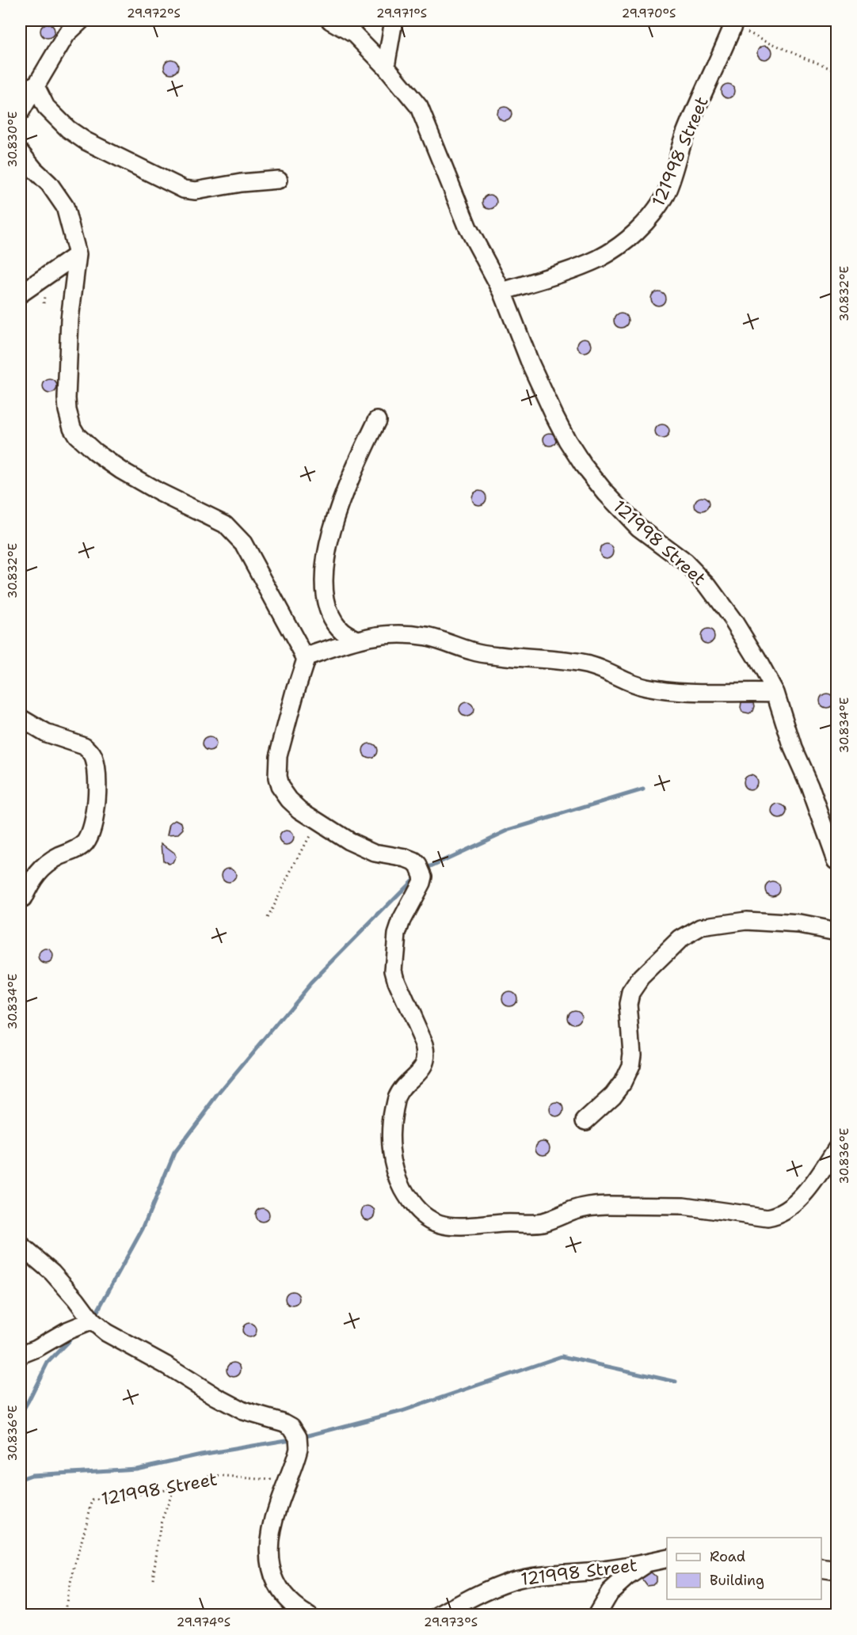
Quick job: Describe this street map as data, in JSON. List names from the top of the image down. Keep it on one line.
{"streets":{"street":["121998 Street"]},"legend":["Road","Building"],"coordinates":["29.972°S","29.971°S","29.970°S","30.830°E","30.832°E","30.834°E","30.836°E","29.974°S","29.973°S"]}
